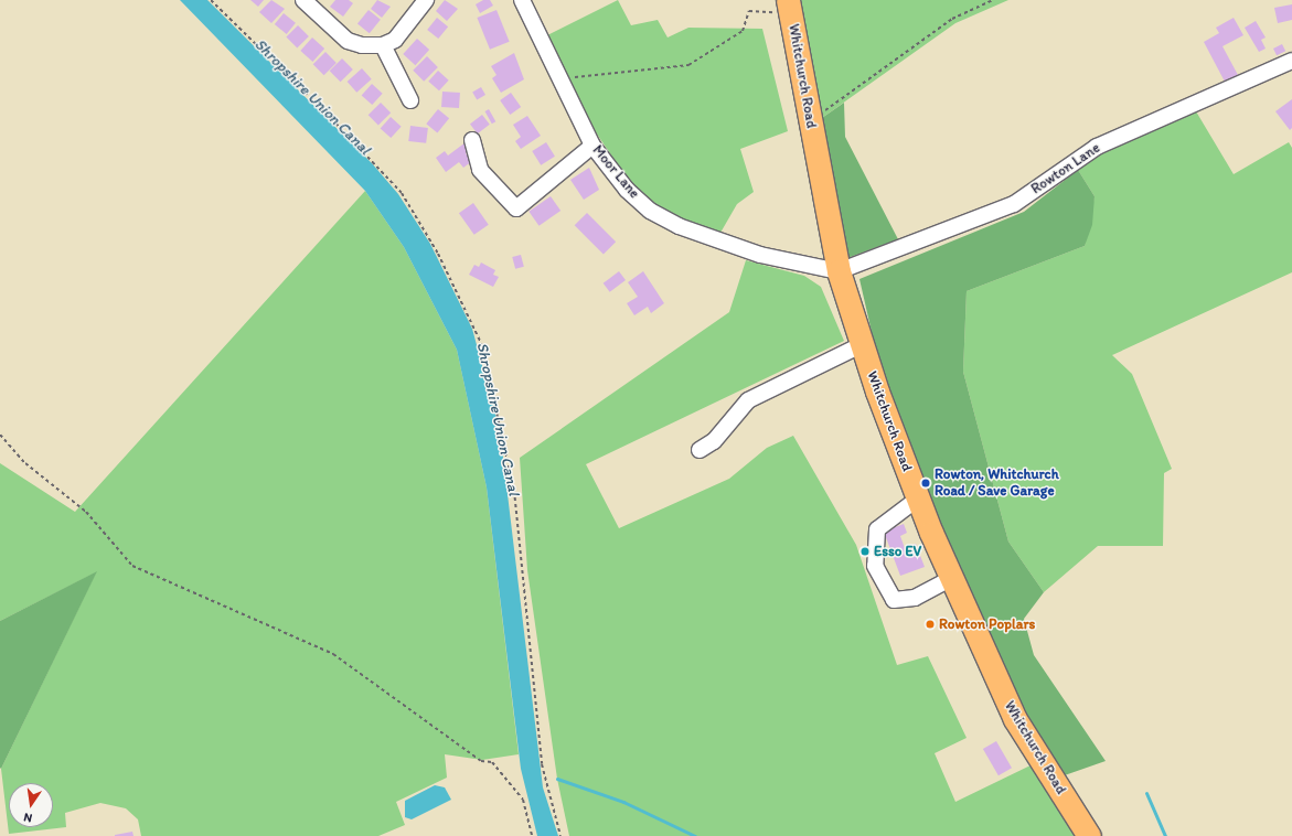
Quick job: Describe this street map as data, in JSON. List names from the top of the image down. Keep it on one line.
{"streets":{"highway":["Whitchurch Road"],"street":["Rowton Lane","Moor Lane"]},"crossings":[["Whitchurch Road","Rowton Lane"],["Whitchurch Road","Moor Lane"],["Rowton Lane","Moor Lane"]],"water":["Shropshire Union Canal"],"places":["Rowton, Whitchurch Road / Save Garage","Esso EV","Rowton Poplars"],"north":"bottom"}
